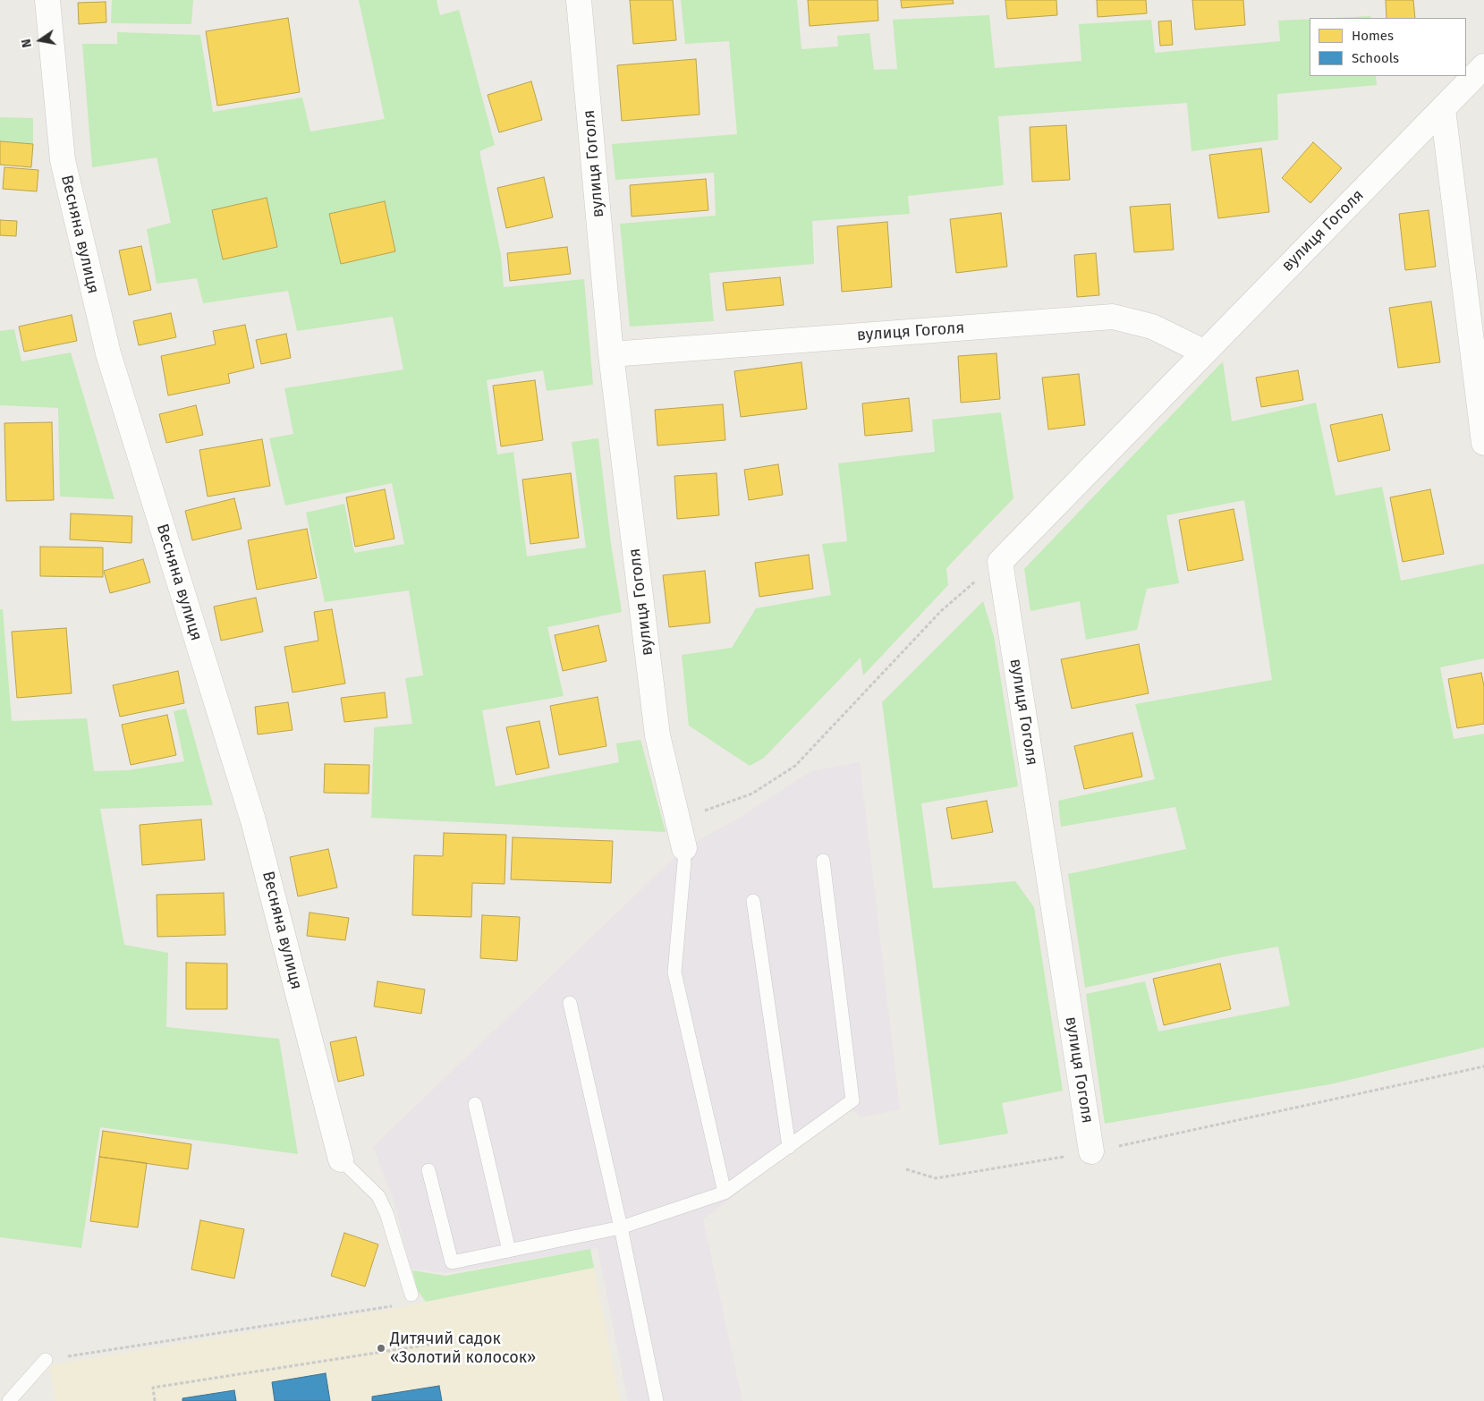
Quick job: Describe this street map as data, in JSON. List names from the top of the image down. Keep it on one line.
{"streets":{"street":["вулиця Гоголя","Весняна вулиця"]},"places":["Дитячий садок «Золотий колосок»"],"legend":["Homes","Schools"],"north":"left"}
